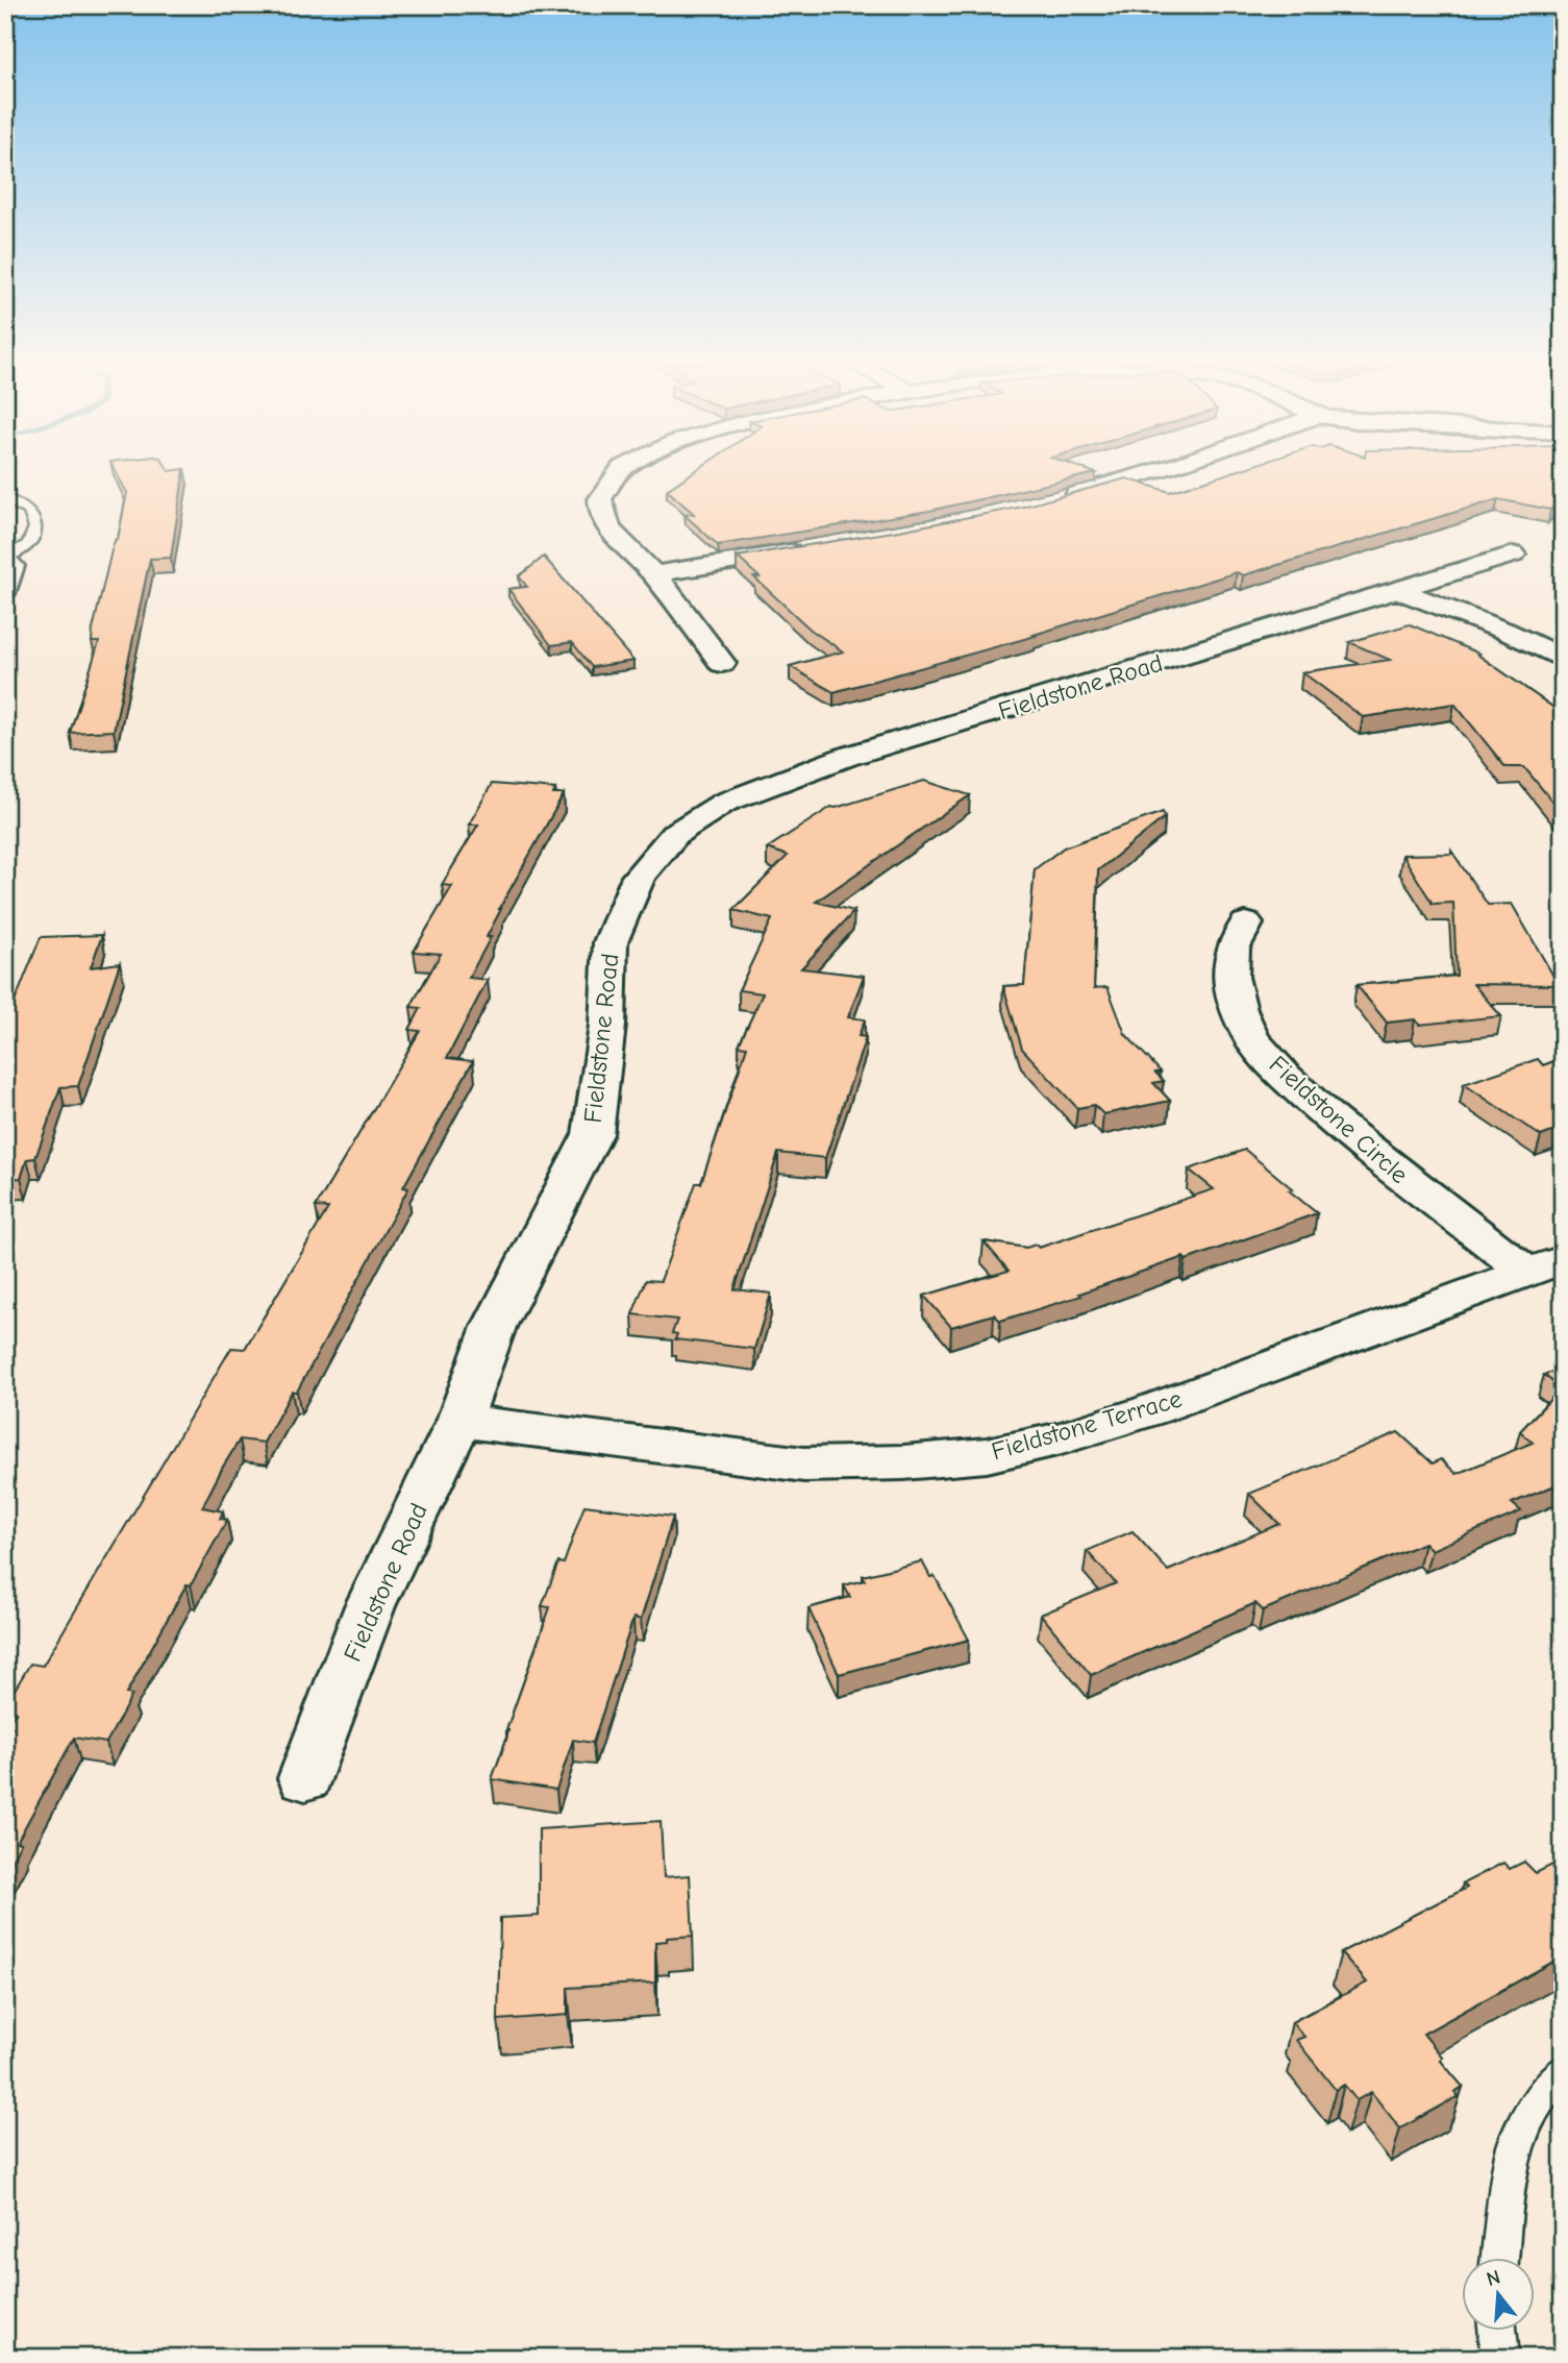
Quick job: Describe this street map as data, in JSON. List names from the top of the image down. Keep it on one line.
{"streets":{"street":["Fieldstone Road","Fieldstone Circle","Fieldstone Terrace"]},"crossings":[["Fieldstone Road","Fieldstone Terrace"],["Fieldstone Circle","Fieldstone Terrace"]],"north":"top"}
